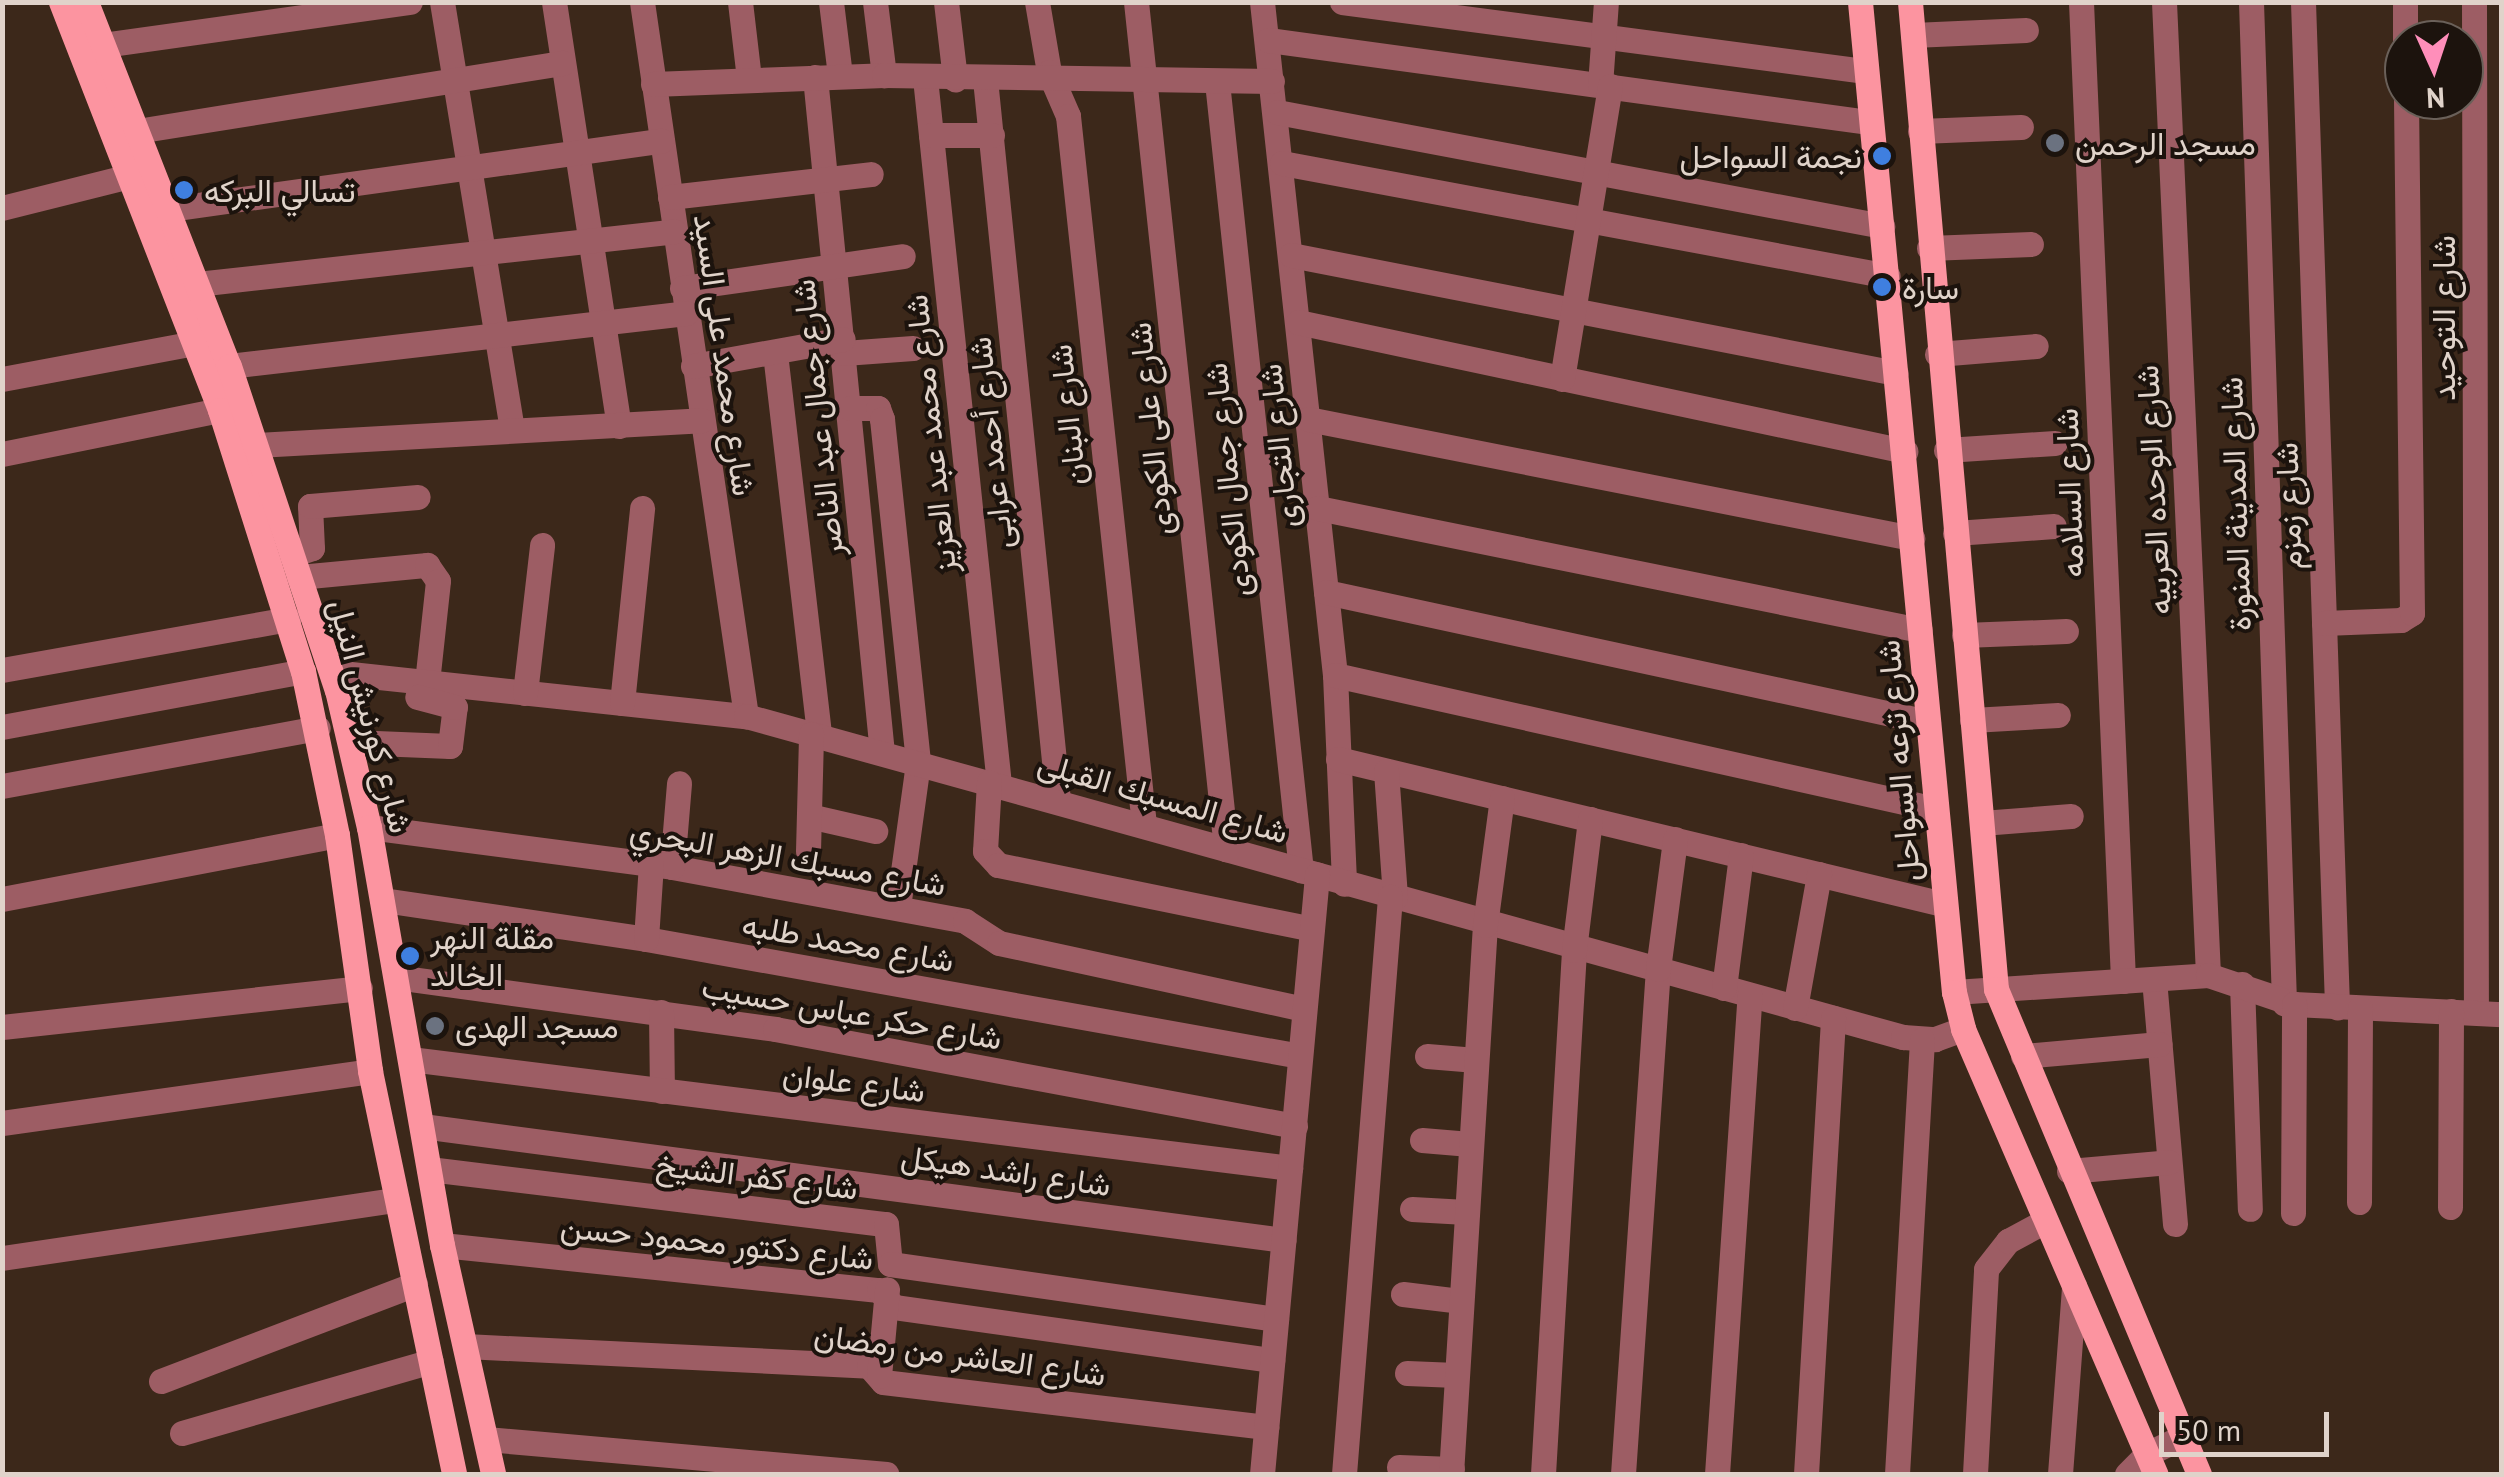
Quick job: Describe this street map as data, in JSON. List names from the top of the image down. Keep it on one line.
{"streets":{"main road":["شارع كورنيش النيل","شارع ترعه السواحل"],"street":["شارع التوحيد","شارع محمد على السيد","شارع البنان","شارع جمال عبد الناصر","شارع على الكودى","شارع محمد عبد العزيز","شارع أحمد عرابى","شارع التجارى","شارع جمال الكودى","شارع الوحده العربيه","شارع السلامه","شارع المدينة المنورة","شارع زمزم","شارع المسبك القبلى","شارع مسبك الزهر البحري","شارع محمد طلبه","شارع حكر عباس حسيب","شارع علوان","شارع راشد هيكل","شارع كفر الشيخ","شارع دكتور محمود حسن","شارع العاشر من رمضان"]},"crossings":[["شارع محمد على السيد","شارع المسبك القبلى"],["شارع البنان","شارع المسبك القبلى"],["شارع جمال عبد الناصر","شارع المسبك القبلى"],["شارع على الكودى","شارع المسبك القبلى"],["شارع محمد عبد العزيز","شارع جمال الكودى"],["شارع محمد عبد العزيز","شارع المسبك القبلى"],["شارع أحمد عرابى","شارع المسبك القبلى"],["شارع التجارى","شارع المسبك القبلى"],["شارع جمال الكودى","شارع المسبك القبلى"],["شارع جمال الكودى","شارع مسبك الزهر البحري"],["شارع جمال الكودى","شارع محمد طلبه"],["شارع جمال الكودى","شارع حكر عباس حسيب"],["شارع جمال الكودى","شارع علوان"],["شارع جمال الكودى","شارع راشد هيكل"],["شارع جمال الكودى","شارع دكتور محمود حسن"],["شارع جمال الكودى","شارع العاشر من رمضان"],["شارع كورنيش النيل","شارع المسبك القبلى"],["شارع كورنيش النيل","شارع مسبك الزهر البحري"],["شارع كورنيش النيل","شارع محمد طلبه"],["شارع كورنيش النيل","شارع حكر عباس حسيب"],["شارع كورنيش النيل","شارع علوان"],["شارع كورنيش النيل","شارع راشد هيكل"],["شارع كورنيش النيل","شارع كفر الشيخ"],["شارع كورنيش النيل","شارع دكتور محمود حسن"],["شارع كورنيش النيل","شارع العاشر من رمضان"],["شارع ترعه السواحل","شارع المسبك القبلى"]],"places":["مسجد الرحمن","نجمة السواحل","تسالي البركه","سارة","مقلة النهر الخالد","مسجد الهدى"],"scale_bar":"50 m","north":"bottom"}
